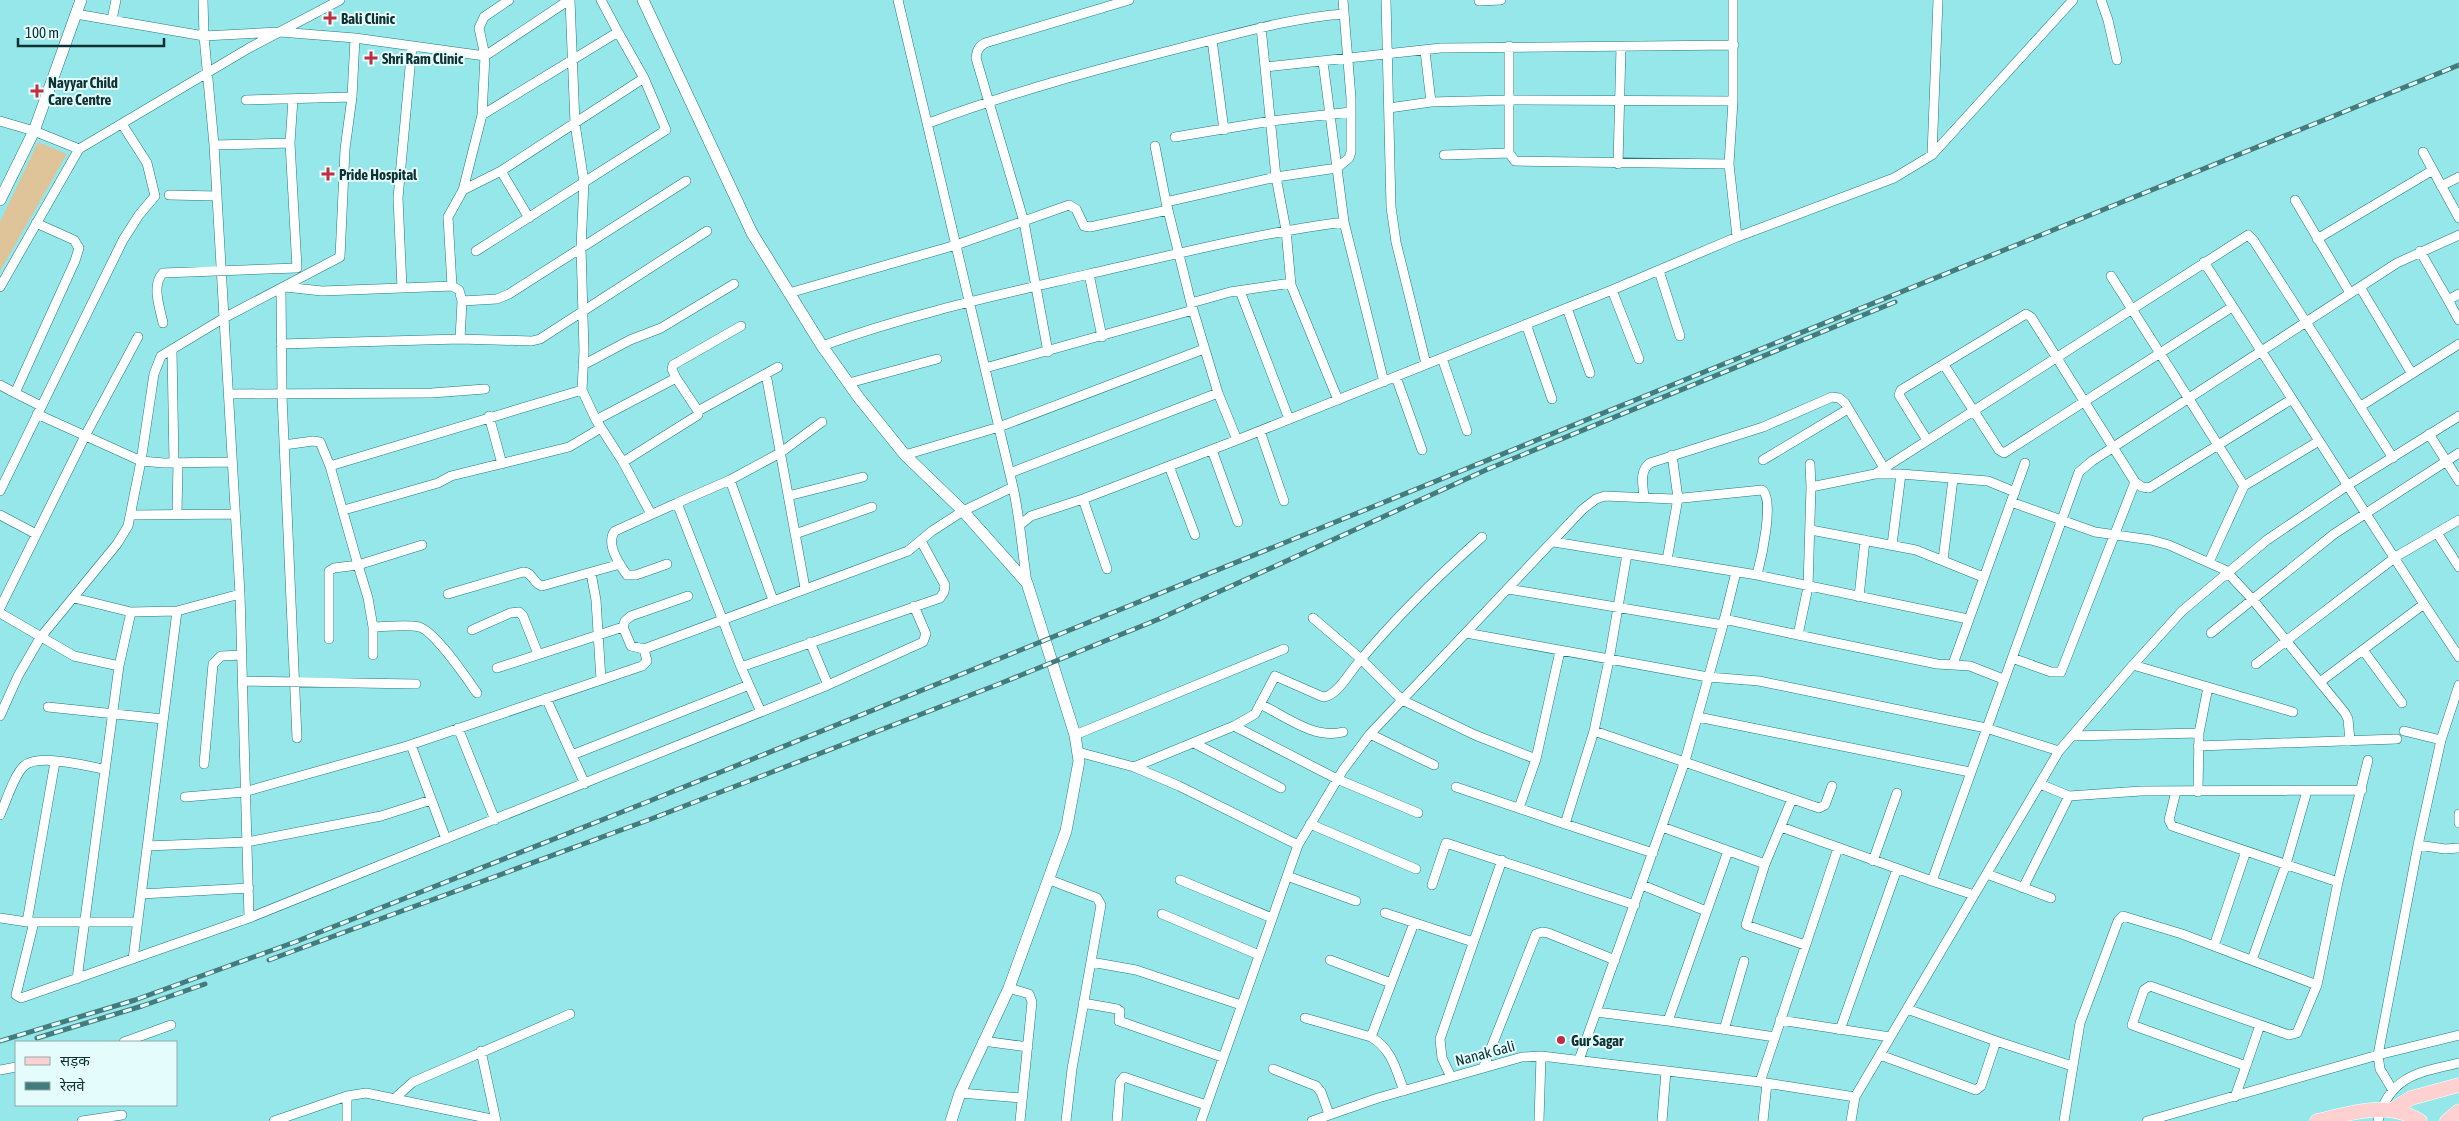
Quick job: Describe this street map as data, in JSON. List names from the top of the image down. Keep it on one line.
{"streets":{"street":["Nanak Gali"]},"places":{"health":["Bali Clinic","Shri Ram Clinic","Nayyar Child Care Centre","Pride Hospital"],"other":["Gur Sagar"]},"legend":["सड़क","रेलवे"],"scale_bar":"100 m"}
